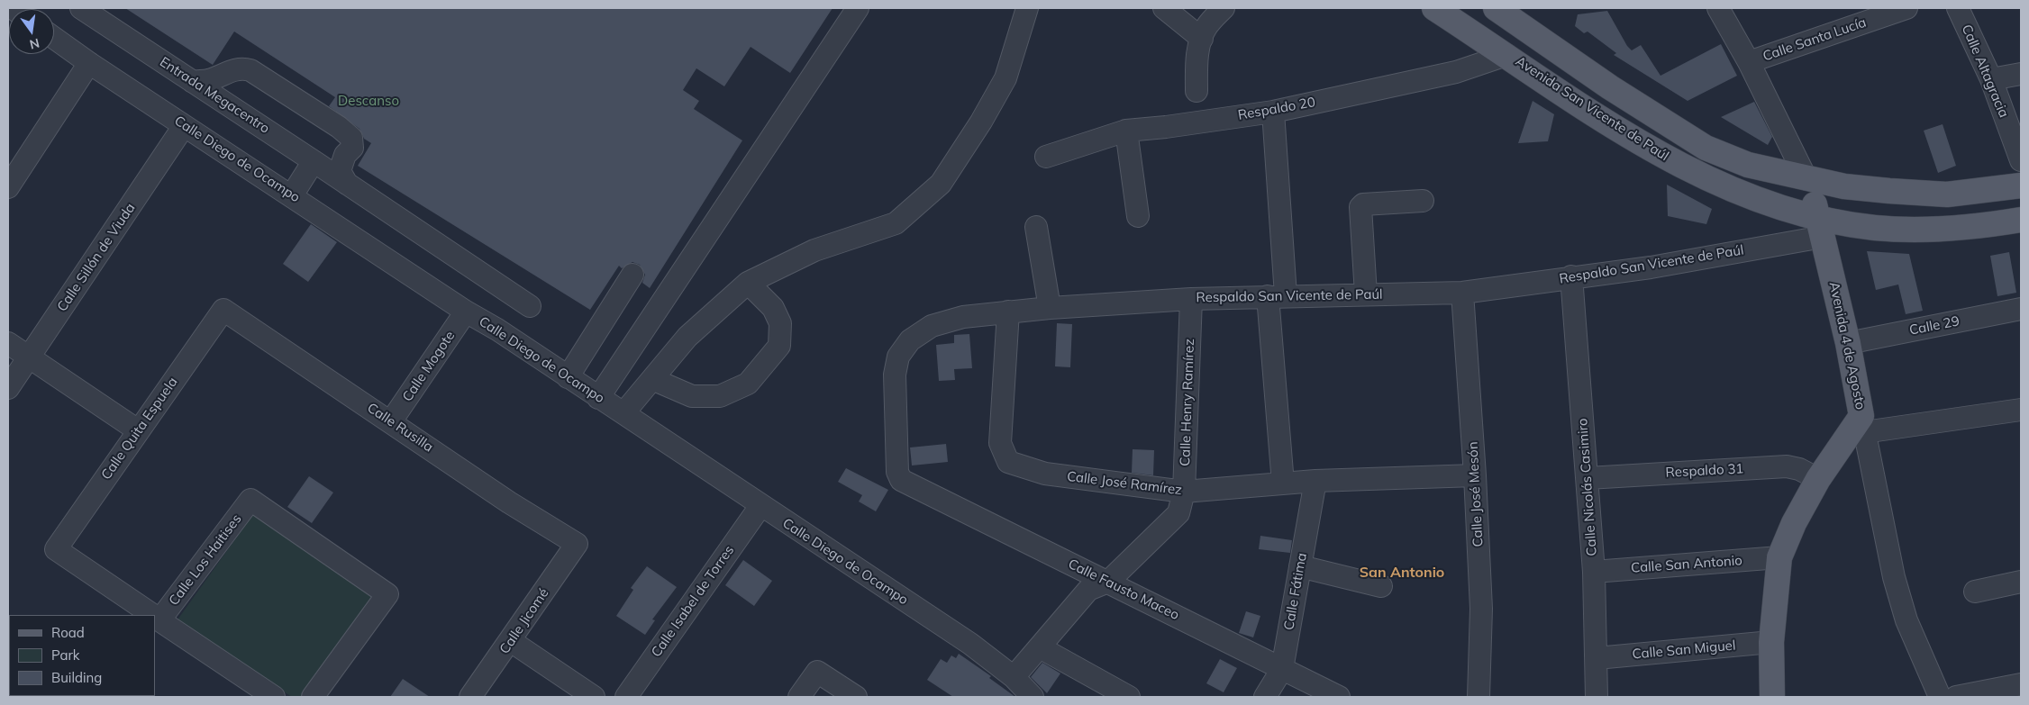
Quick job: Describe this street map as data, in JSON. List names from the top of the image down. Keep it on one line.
{"streets":{"main road":["Avenida San Vicente de Paúl","Avenida 4 de Agosto"],"street":["Calle Santa Lucía","Calle Altagracia","Entrada Megacentro","Respaldo 20","Calle Diego de Ocampo","Calle Sillón de Viuda","Respaldo San Vicente de Paúl","Calle 29","Calle Mogote","Calle Henry Ramírez","Calle Rusilla","Calle Quita Espuela","Respaldo 31","Calle José Ramírez","Calle Nicolás Casimiro","Calle José Mesón","Calle Los Haitises","Calle San Antonio","Calle Fausto Maceo","Calle Fátima","Calle Isabel de Torres","Calle Jicomé","Calle San Miguel"]},"crossings":[["Calle Santa Lucía","Avenida 4 de Agosto"],["Respaldo 20","Avenida San Vicente de Paúl"],["Avenida San Vicente de Paúl","Respaldo San Vicente de Paúl"],["Avenida San Vicente de Paúl","Avenida 4 de Agosto"],["Calle Diego de Ocampo","Calle Sillón de Viuda"],["Calle Diego de Ocampo","Calle Mogote"],["Calle Diego de Ocampo","Calle Henry Ramírez"],["Calle Diego de Ocampo","Calle Isabel de Torres"],["Respaldo San Vicente de Paúl","Avenida 4 de Agosto"],["Respaldo San Vicente de Paúl","Calle Henry Ramírez"],["Respaldo San Vicente de Paúl","Calle José Ramírez"],["Respaldo San Vicente de Paúl","Calle Nicolás Casimiro"],["Respaldo San Vicente de Paúl","Calle José Mesón"],["Respaldo San Vicente de Paúl","Calle Fausto Maceo"],["Calle 29","Avenida 4 de Agosto"],["Calle Mogote","Calle Rusilla"],["Calle Henry Ramírez","Calle José Ramírez"],["Calle Henry Ramírez","Calle Fausto Maceo"],["Calle Rusilla","Calle Quita Espuela"],["Calle Rusilla","Calle Jicomé"],["Respaldo 31","Calle Nicolás Casimiro"],["Calle José Ramírez","Calle José Mesón"],["Calle José Ramírez","Calle Fátima"],["Calle Nicolás Casimiro","Calle San Antonio"],["Calle Nicolás Casimiro","Calle San Miguel"],["Calle Fausto Maceo","Calle Fátima"]],"districts":["San Antonio"],"parks":["Descanso"],"legend":["Road","Park","Building"],"north":"bottom"}
